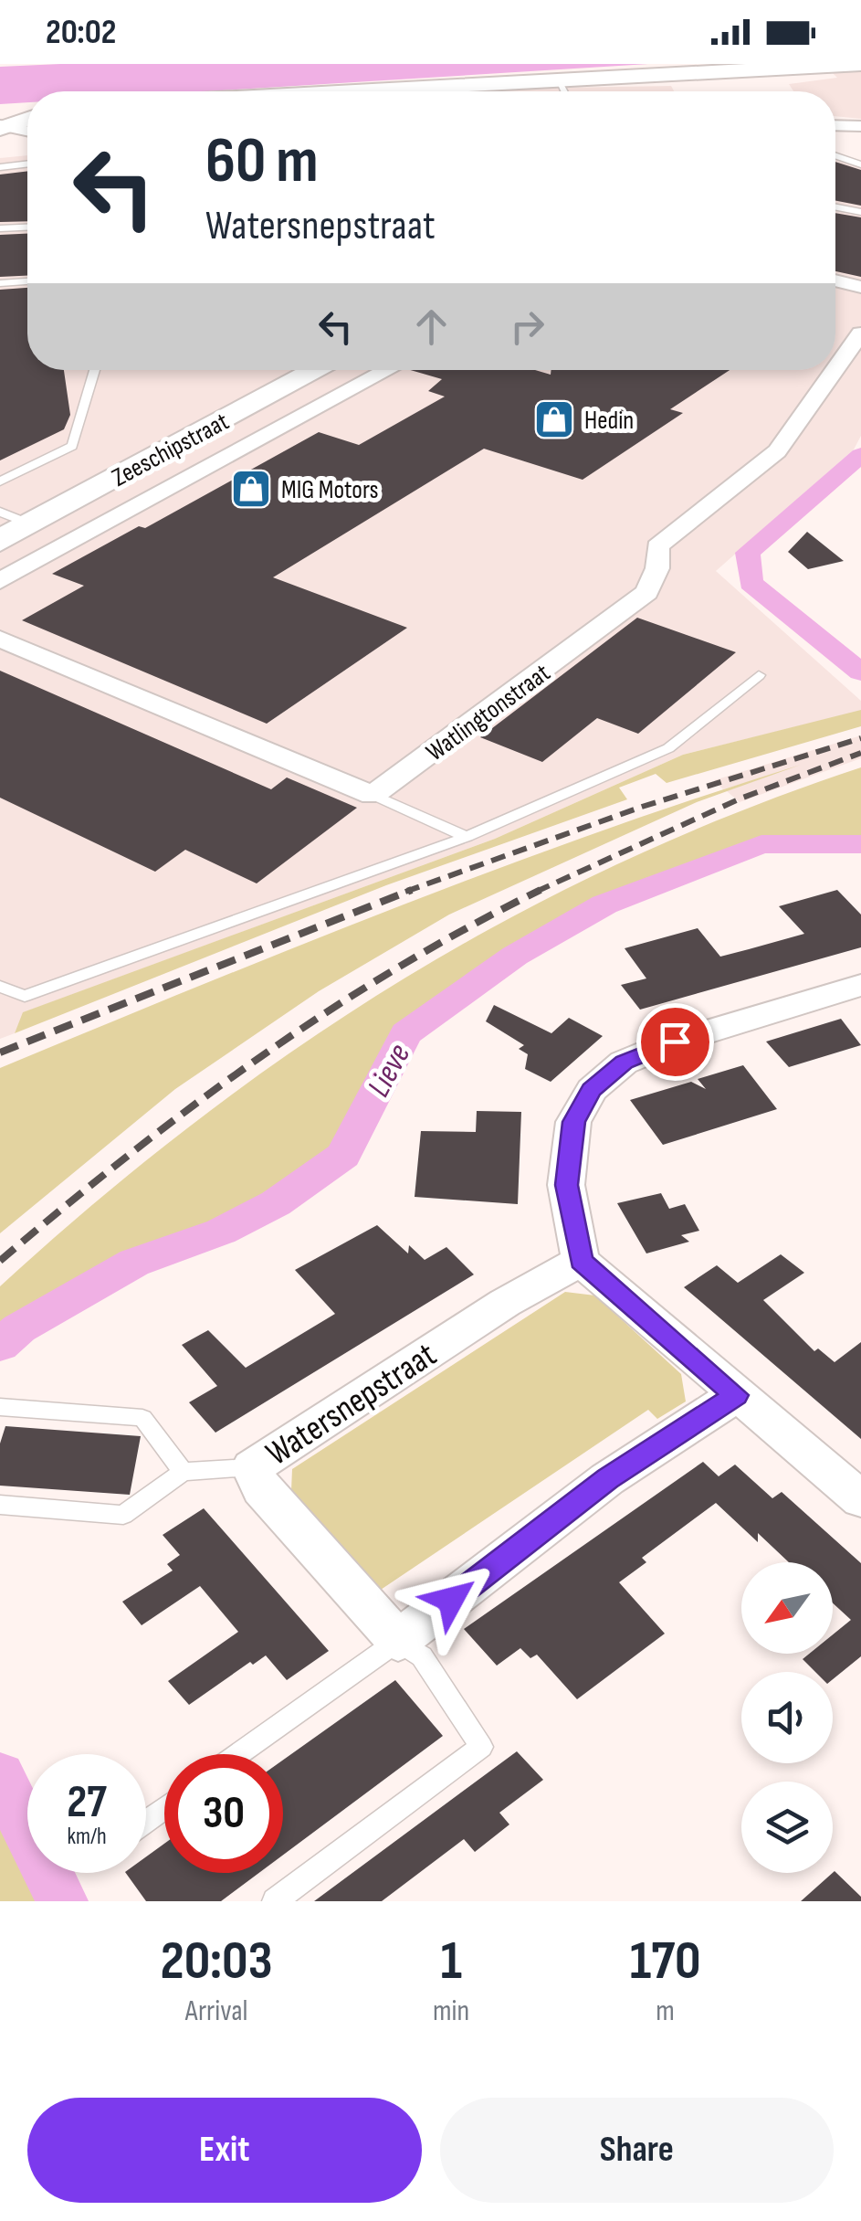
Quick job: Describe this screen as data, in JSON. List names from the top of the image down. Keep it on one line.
{"streets":{"main road":["Zeeschipstraat"],"street":["Watlingtonstraat","Watersnepstraat"]},"water":["Lieve"],"places":{"shop":["Hedin","MIG Motors"]},"north":"bottom left","page":{"status":"20:02","turn":["60 m","Watersnepstraat"],"speed":"27 km/h","limit":"30","eta":["20:03","Arrival","1","min","170","m"],"buttons":["Exit","Share"]}}
